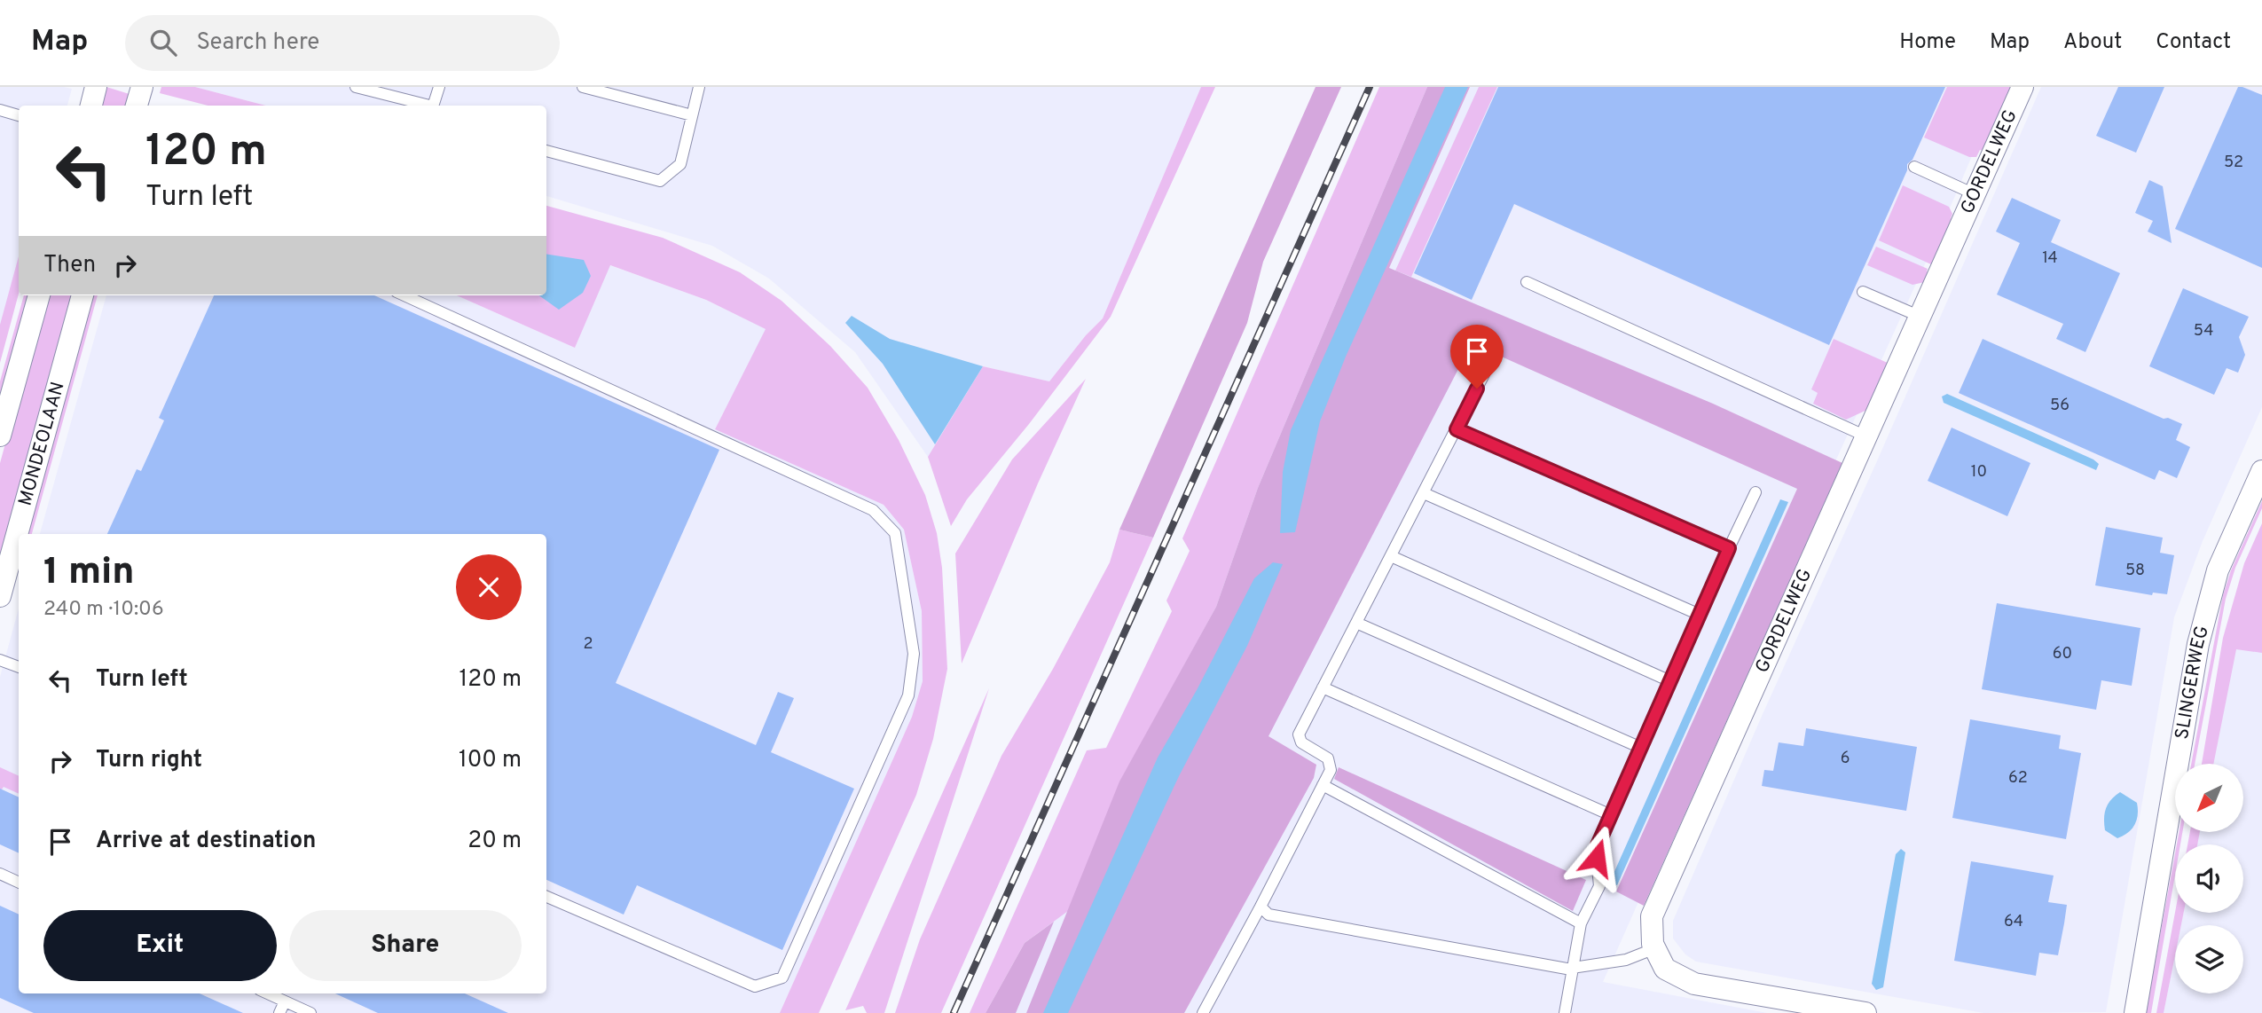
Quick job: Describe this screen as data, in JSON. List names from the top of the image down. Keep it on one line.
{"streets":{"street":["GORDELWEG","MONDEOLAAN","SLINGERWEG"]},"house_numbers":["52","14","54","56","10","58","2","60","6","62","64"],"north":"bottom left","page":{"header":"Map","search":"Search here","nav":["Home","Map","About","Contact"],"turn":["120 m","Turn left"],"then":"Then","heading":["1 min","240 m · 10:06"],"list":[{"name":"Turn left","value":"120 m"},{"name":"Turn right","value":"100 m"},{"name":"Arrive at destination","value":"20 m"}],"buttons":["Exit","Share"]}}
